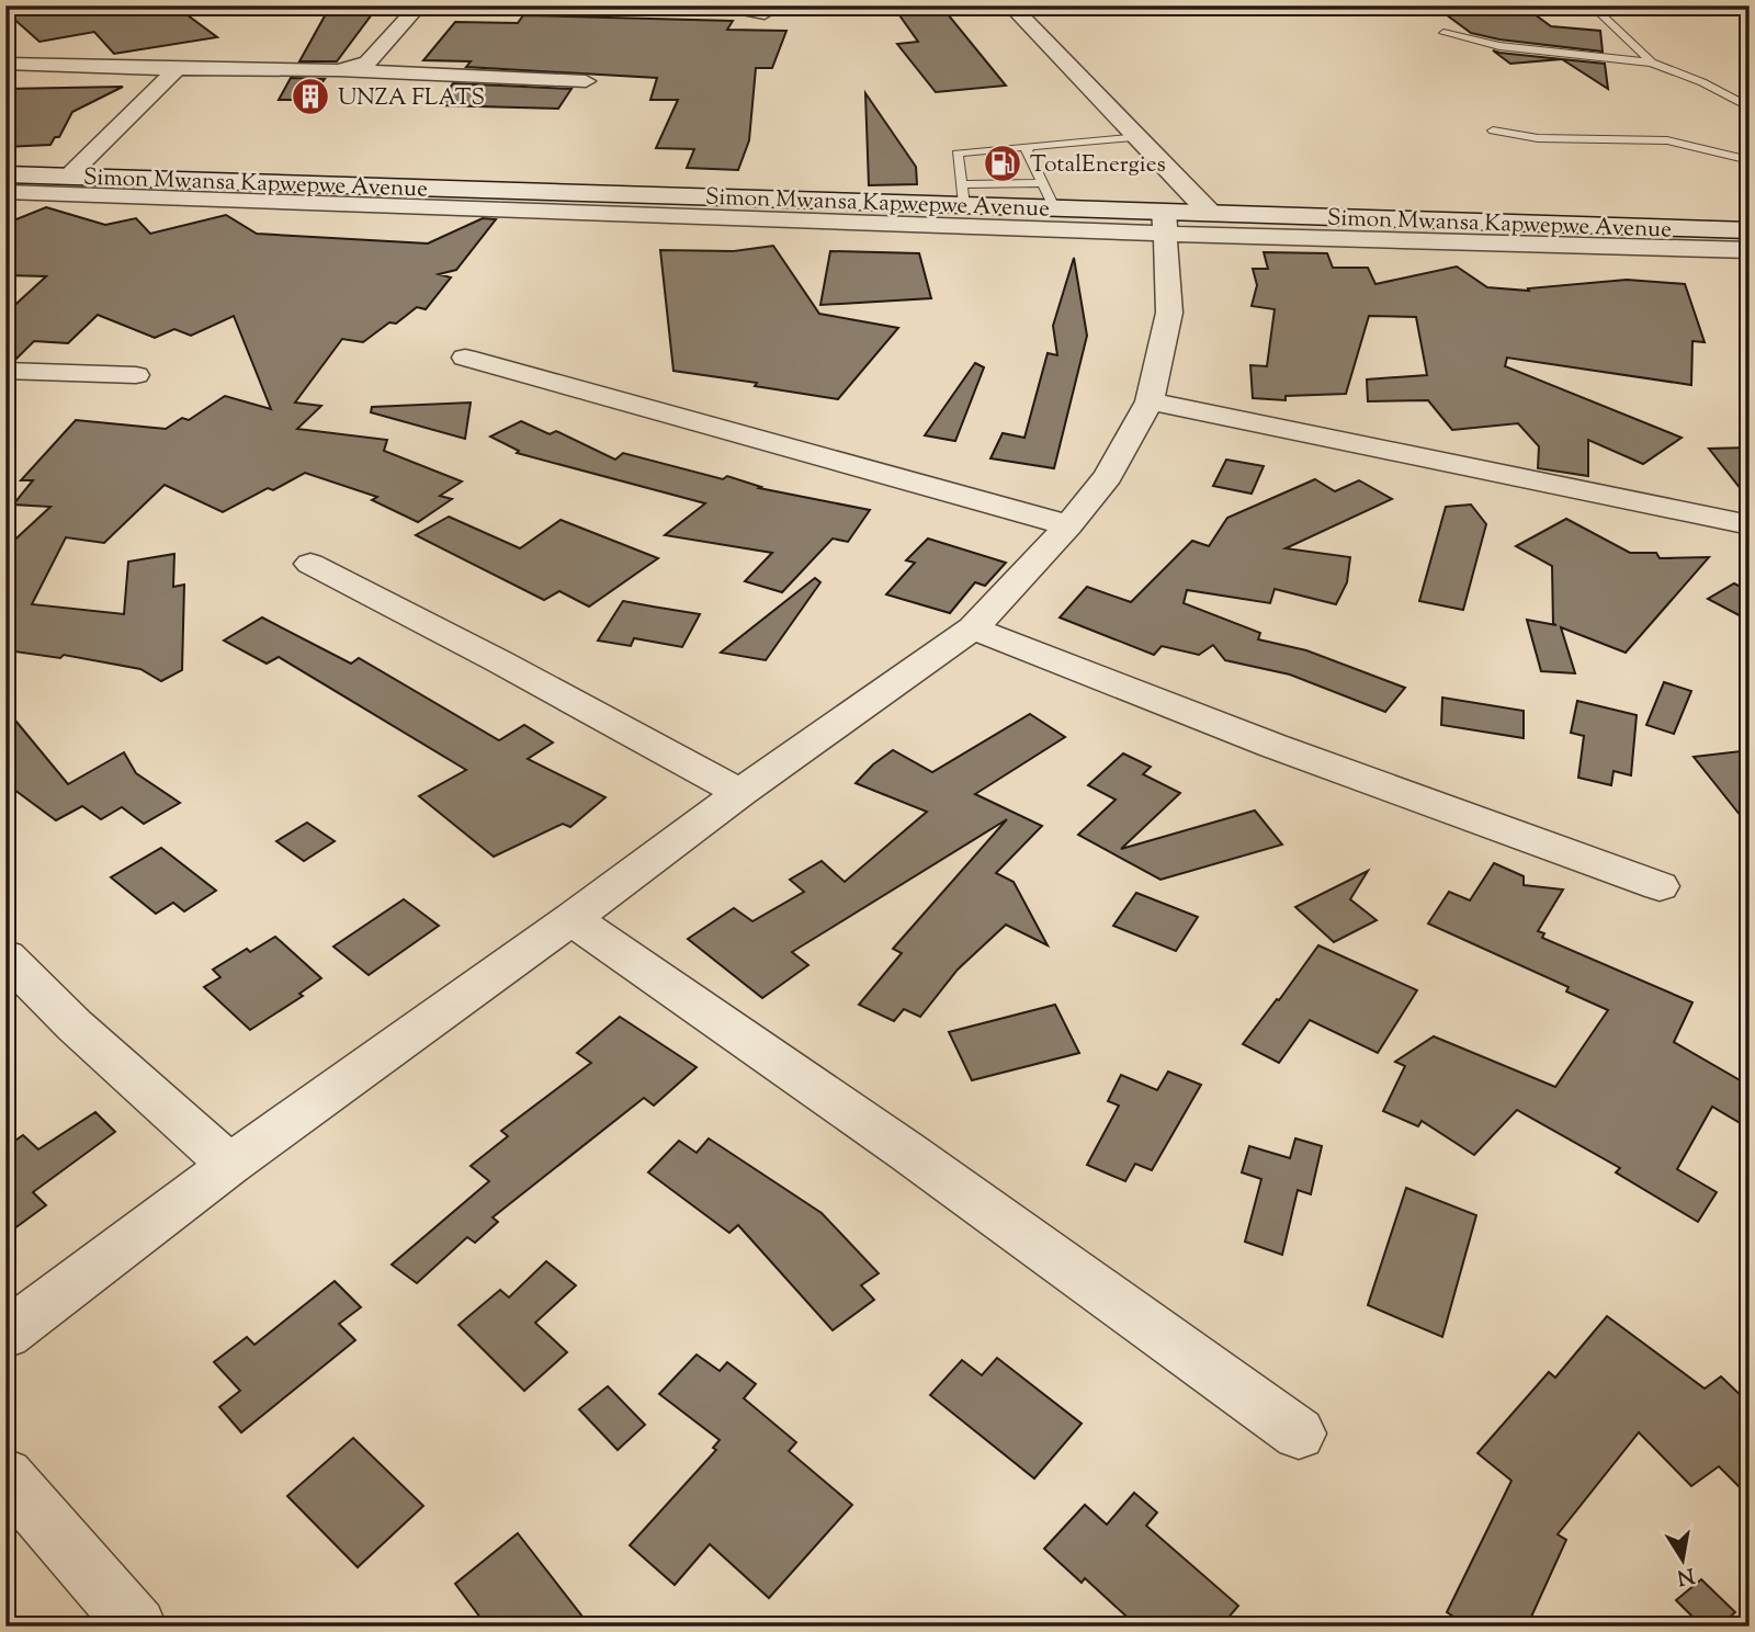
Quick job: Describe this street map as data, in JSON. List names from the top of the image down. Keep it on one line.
{"streets":{"main road":["Simon Mwansa Kapwepwe Avenue"]},"places":{"building":["UNZA FLATS"],"fuel station":["TotalEnergies"]},"north":"bottom"}
